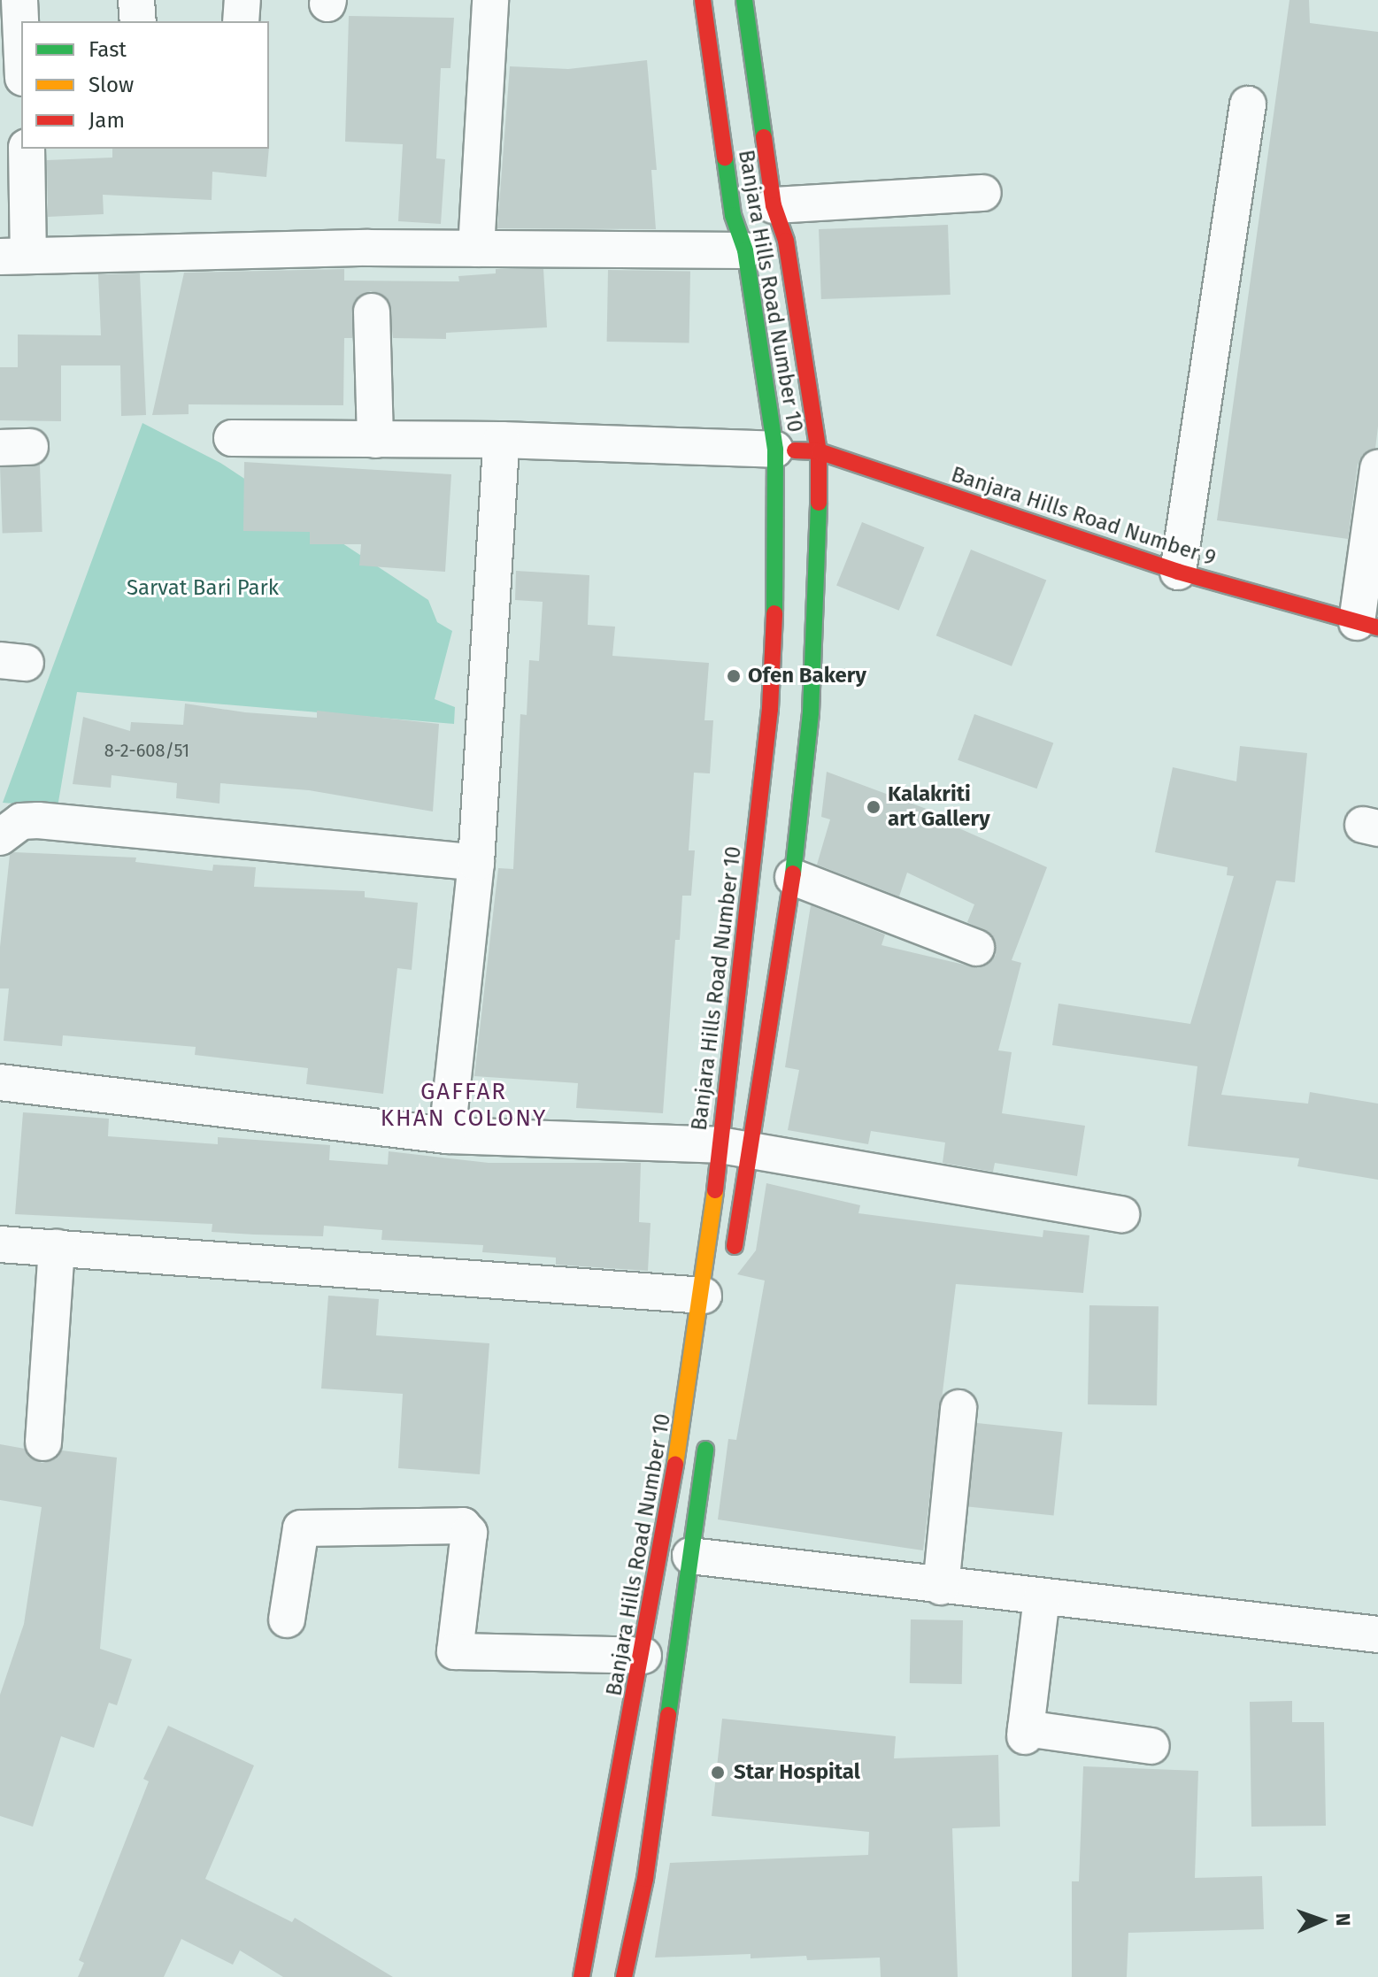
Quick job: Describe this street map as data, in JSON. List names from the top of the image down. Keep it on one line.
{"streets":{"main road":["Banjara Hills Road Number 10","Banjara Hills Road Number 9"]},"crossings":[["Banjara Hills Road Number 10","Banjara Hills Road Number 9"]],"districts":["GAFFAR KHAN COLONY"],"parks":["Sarvat Bari Park"],"places":["Ofen Bakery","Kalakriti art Gallery","Star Hospital"],"house_numbers":["8-2-608/51"],"legend":["Fast","Slow","Jam"],"north":"right"}
